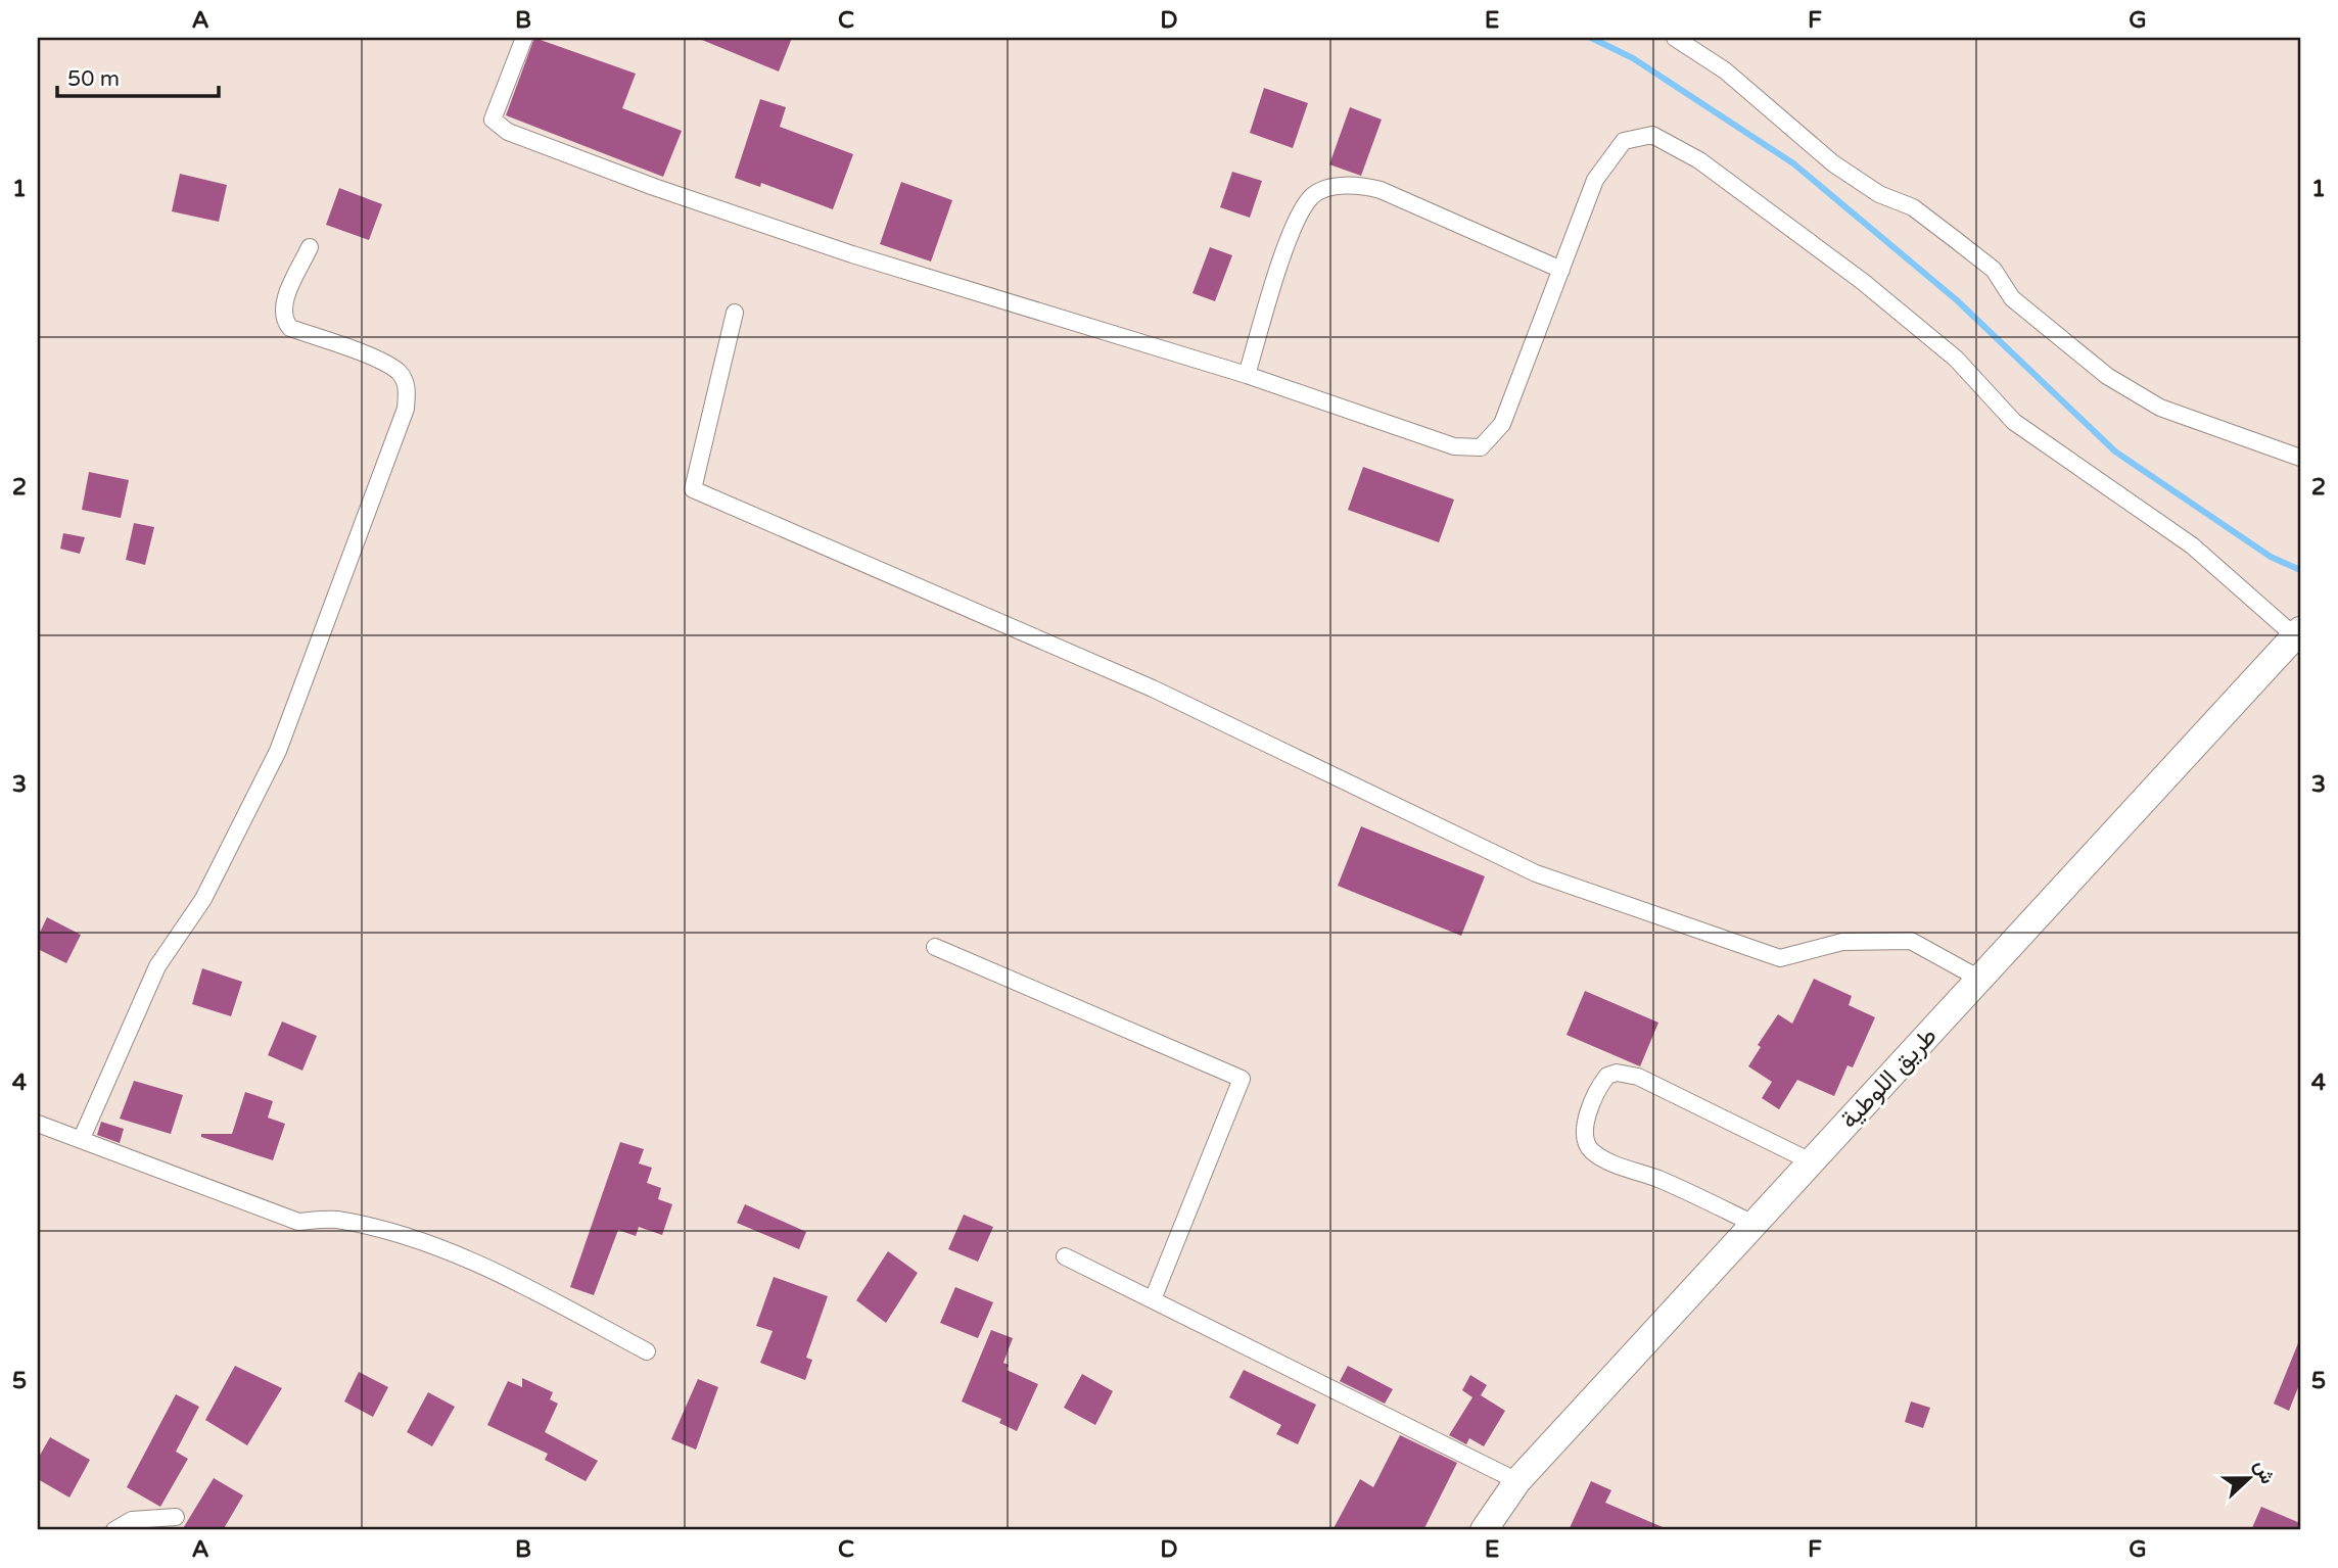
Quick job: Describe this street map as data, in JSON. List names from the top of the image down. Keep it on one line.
{"streets":{"main road":["طريق اللوطية"]},"scale_bar":"50 m","north":"right","grid":{"columns":["A","B","C","D","E","F","G"],"rows":["1","2","3","4","5"]}}
